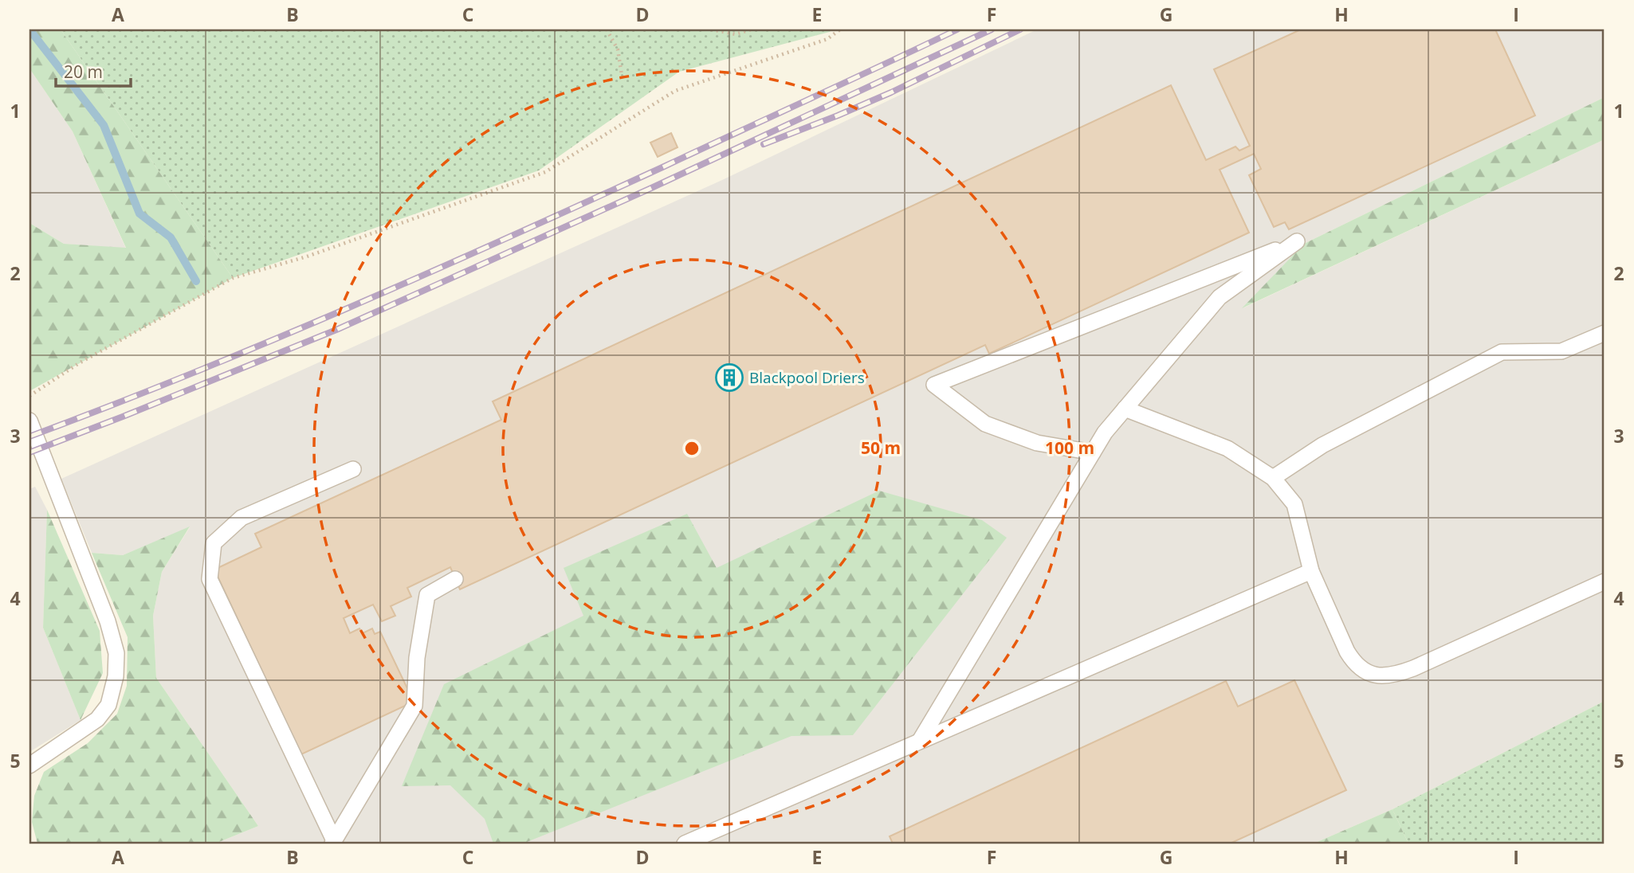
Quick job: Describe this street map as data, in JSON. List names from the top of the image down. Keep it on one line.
{"places":{"building":["Blackpool Driers"]},"scale_bar":"20 m","grid":{"columns":["A","B","C","D","E","F","G","H","I"],"rows":["1","2","3","4","5"]},"rings":["50 m","100 m"]}
